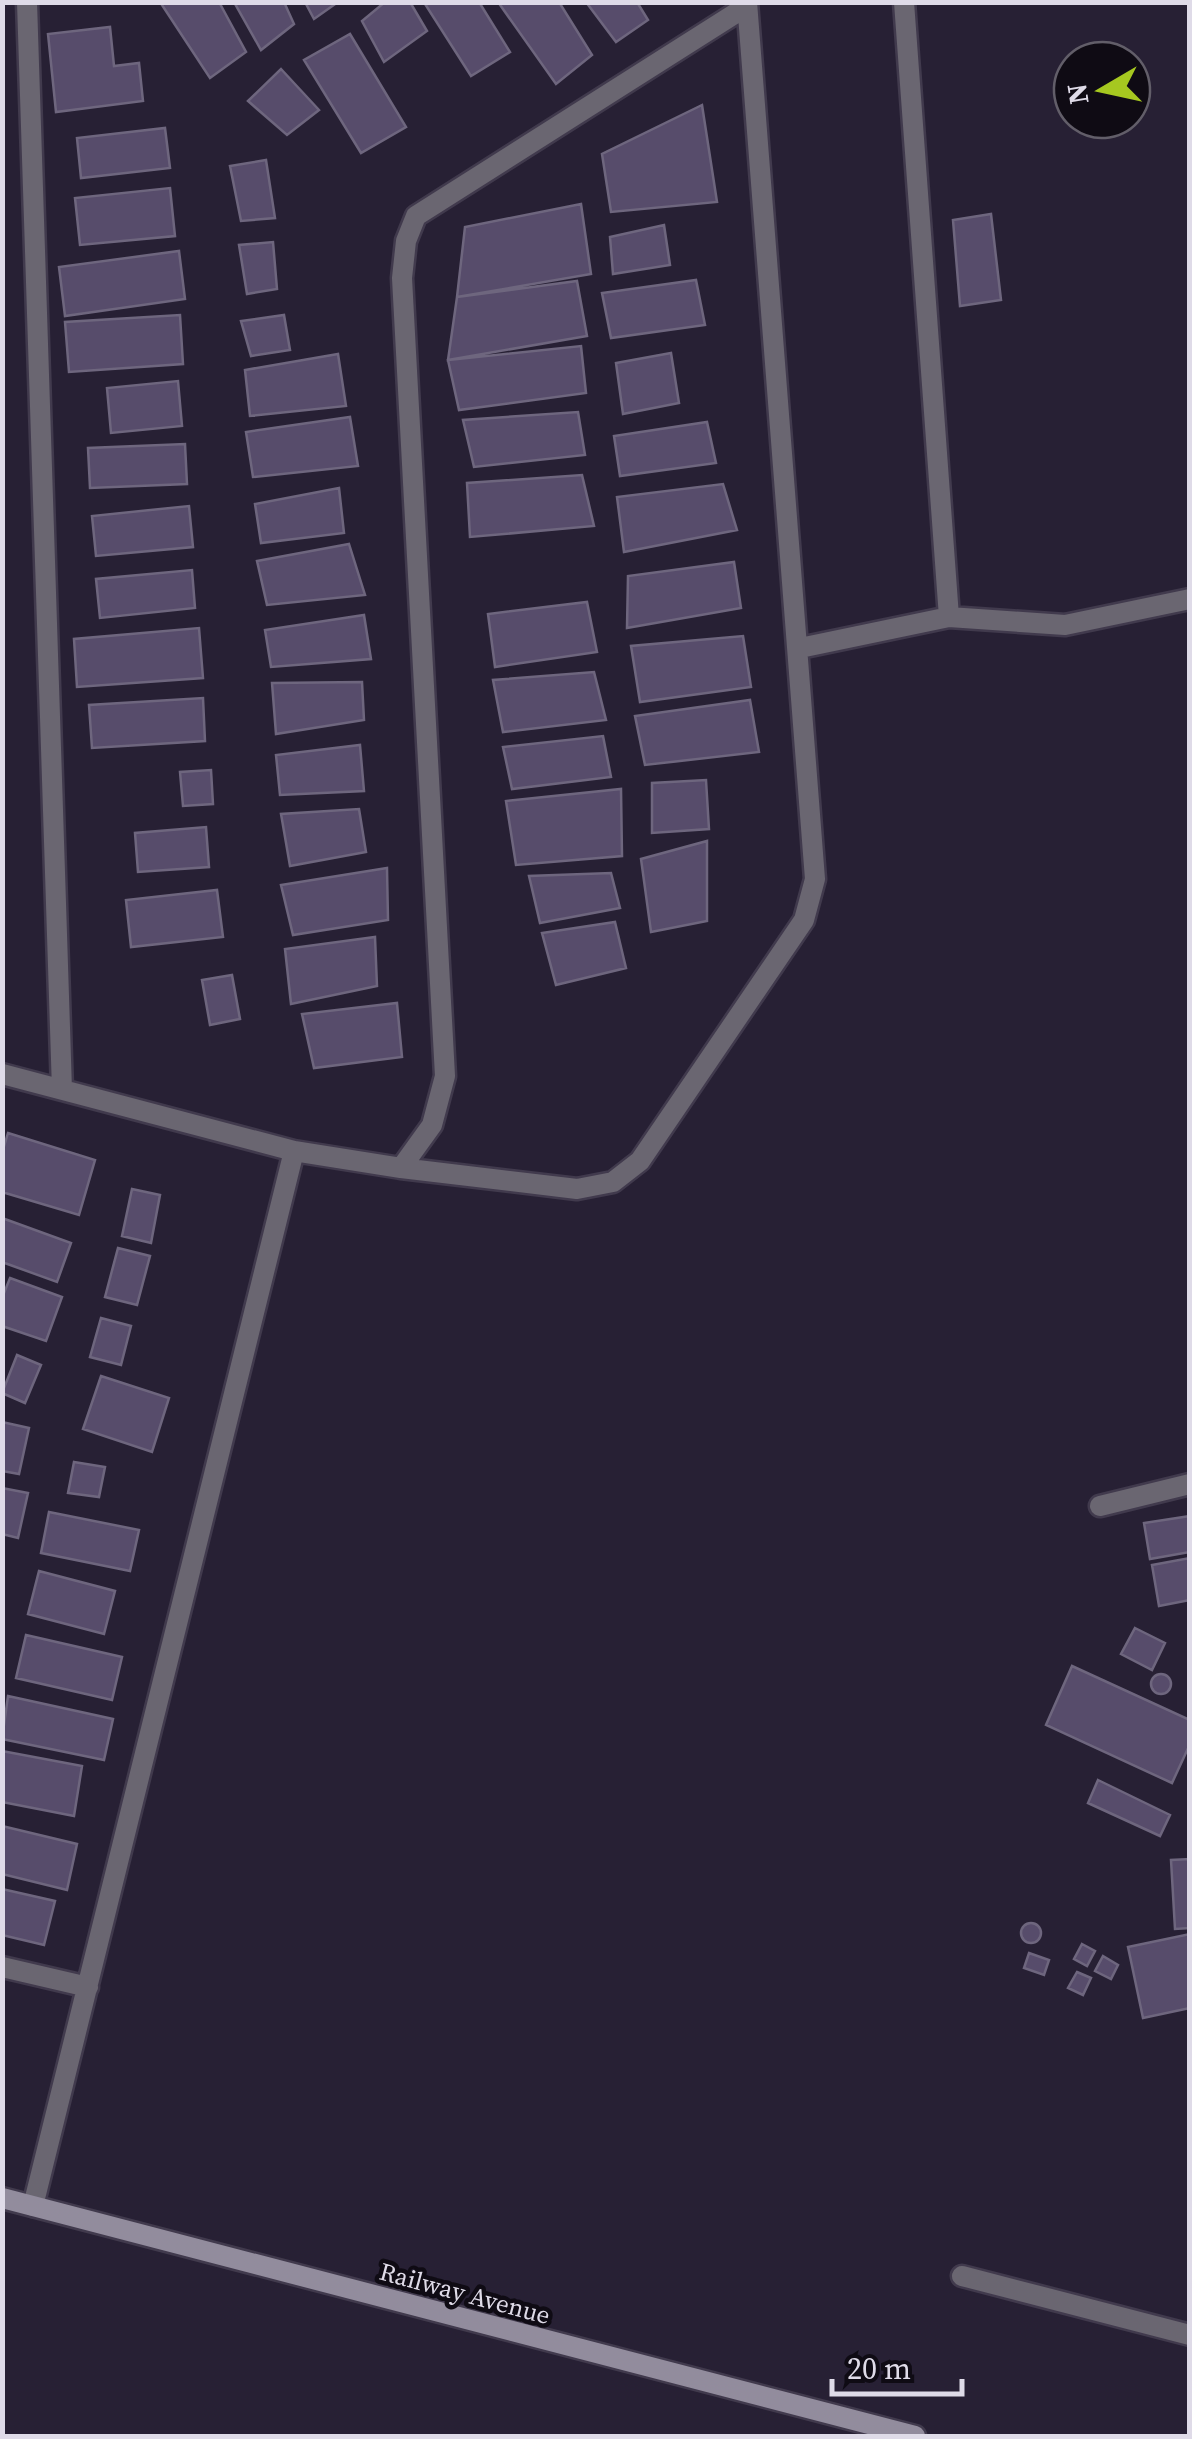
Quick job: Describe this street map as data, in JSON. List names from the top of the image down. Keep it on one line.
{"streets":{"street":["Railway Avenue"]},"scale_bar":"20 m","north":"left"}
